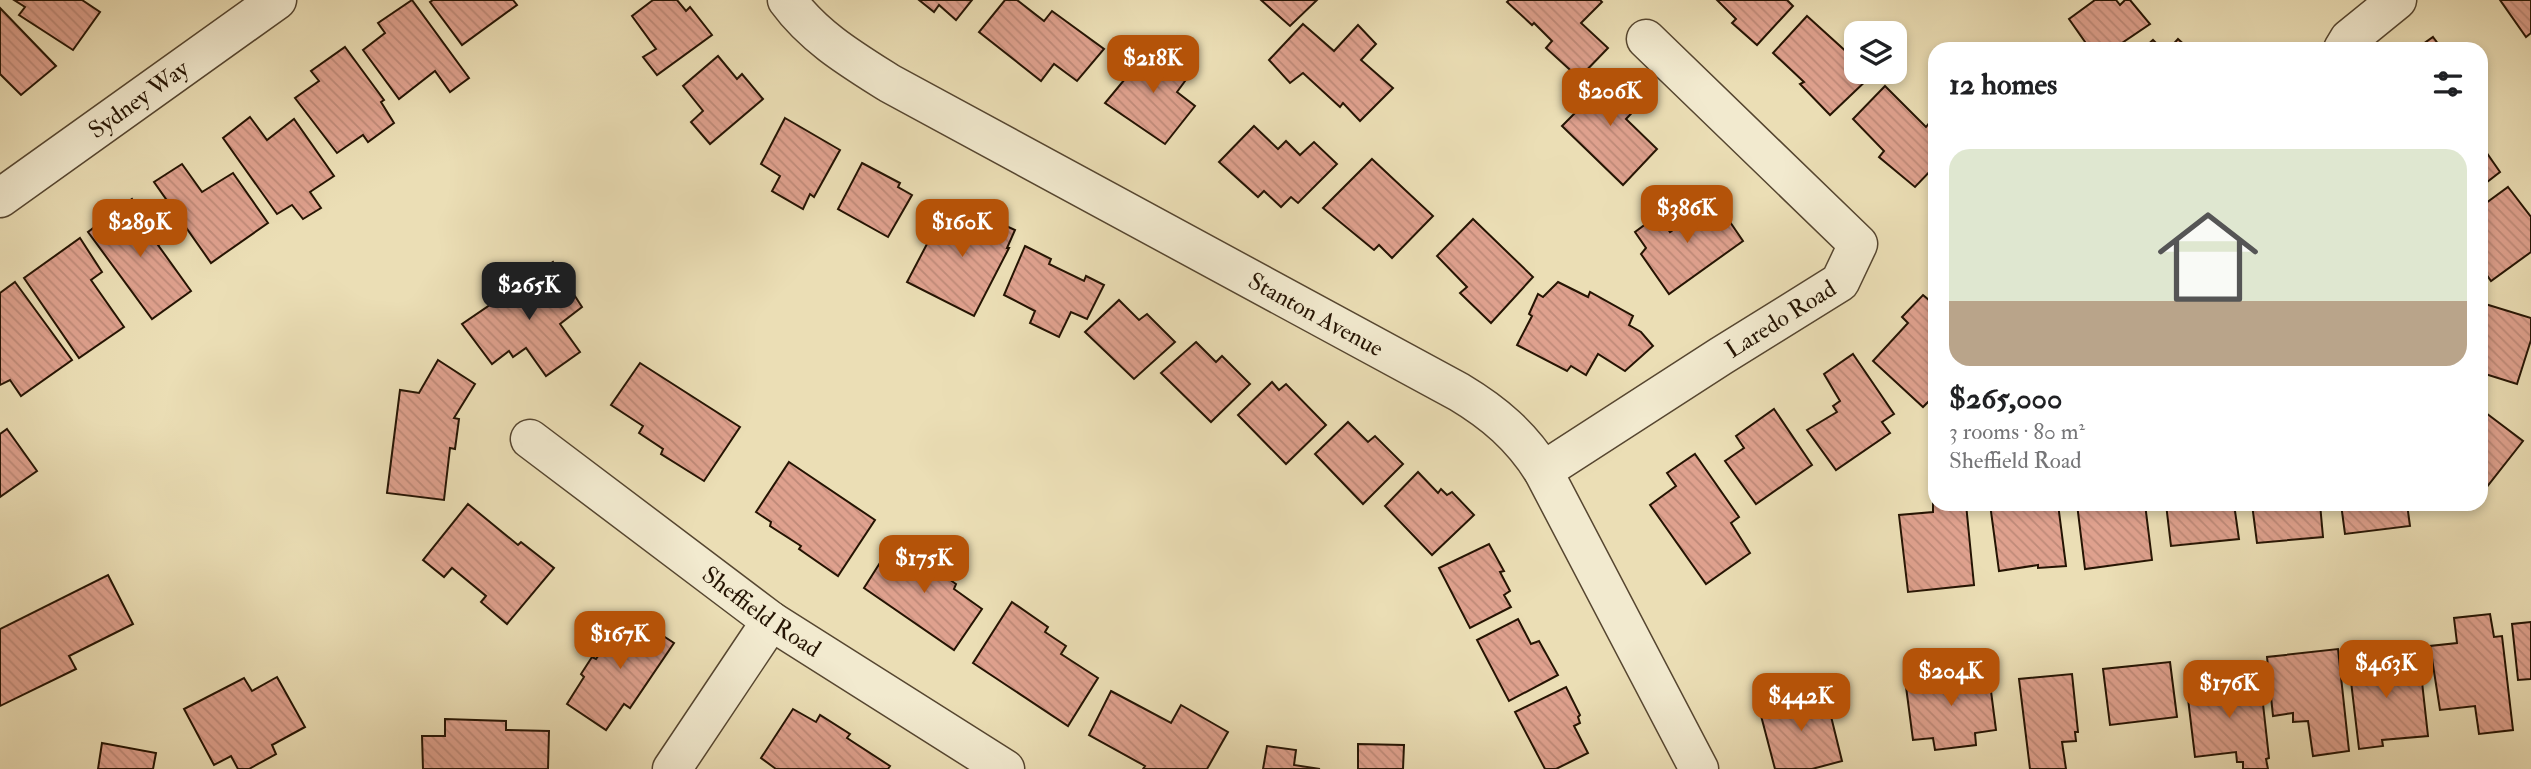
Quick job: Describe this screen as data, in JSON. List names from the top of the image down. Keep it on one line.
{"streets":{"street":["Sydney Way","Stanton Avenue","Laredo Road","Sheffield Road"]},"crossings":[["Stanton Avenue","Laredo Road"]],"page":{"price":["$218K","$206K","$386K","$289K","$160K","$265K","$175K","$167K","$463K","$204K","$176K","$442K"],"heading":"12 homes","list":[{"name":"$265,000","note":"3 rooms · 80 m² · Sheffield Road"}]}}
